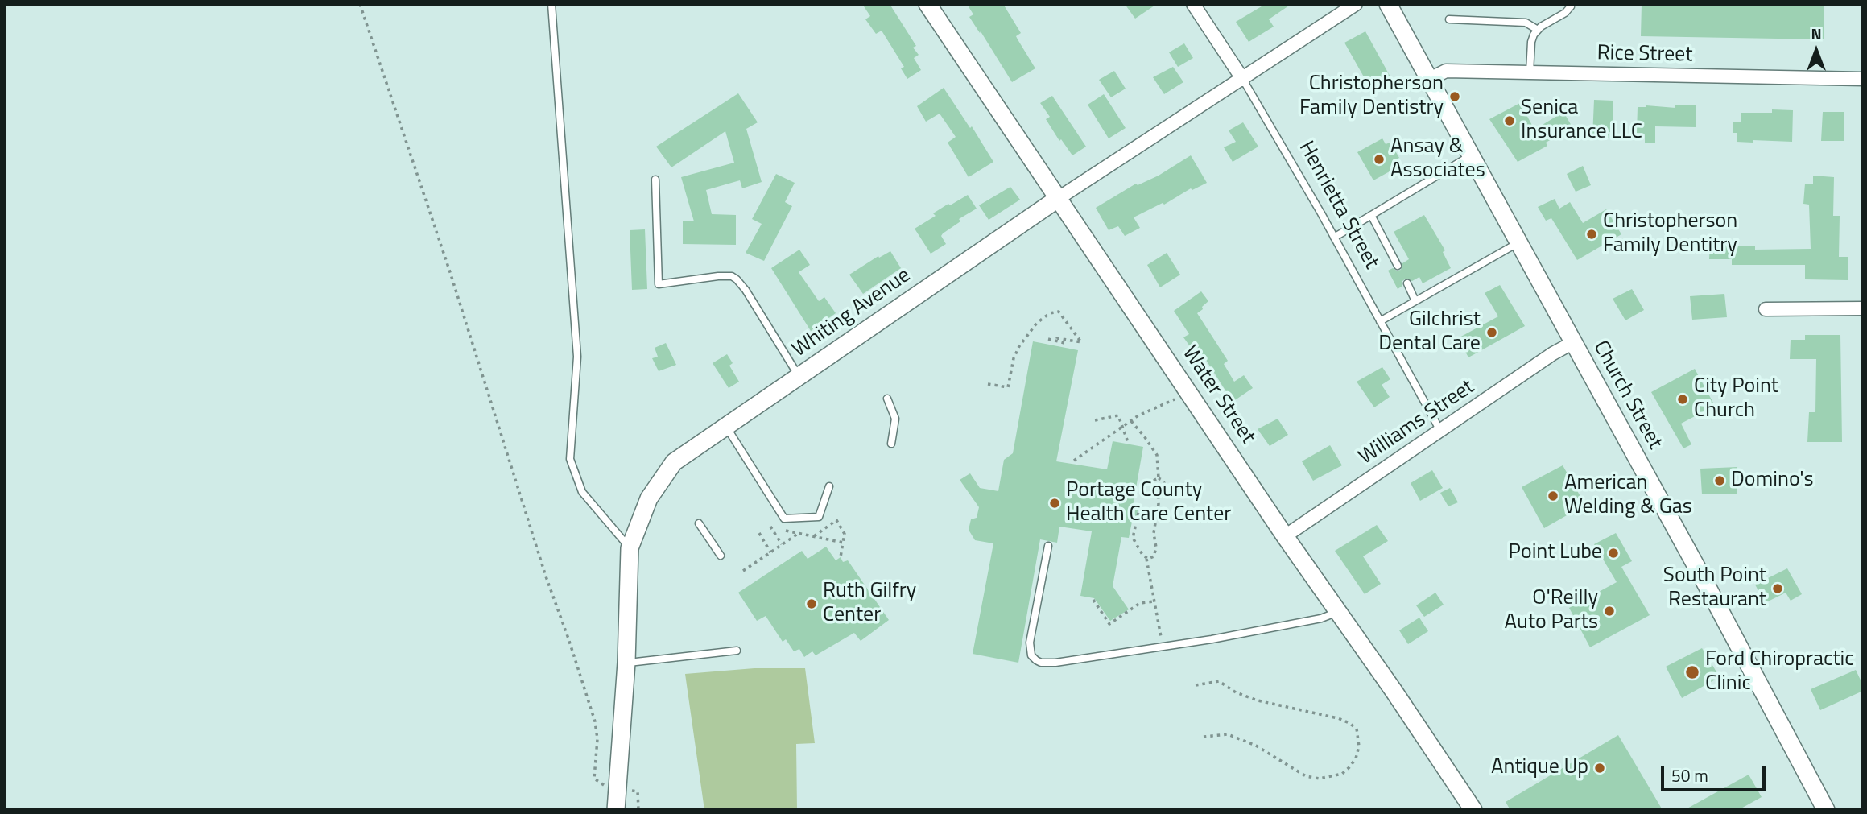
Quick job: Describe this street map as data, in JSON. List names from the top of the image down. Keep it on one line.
{"streets":{"street":["Rice Street","Henrietta Street","Whiting Avenue","Water Street","Church Street","Williams Street"]},"crossings":[["Rice Street","Church Street"],["Henrietta Street","Whiting Avenue"],["Henrietta Street","Williams Street"],["Whiting Avenue","Water Street"],["Water Street","Williams Street"],["Church Street","Williams Street"]],"places":["Christopherson Family Dentistry","Senica Insurance LLC","Ansay & Associates","Christopherson Family Dentitry","Gilchrist Dental Care","City Point Church","Domino's","American Welding & Gas","Portage County Health Care Center","Point Lube","South Point Restaurant","Ruth Gilfry Center","O'Reilly Auto Parts","Ford Chiropractic Clinic","Antique Up"],"scale_bar":"50 m","north":"top"}
